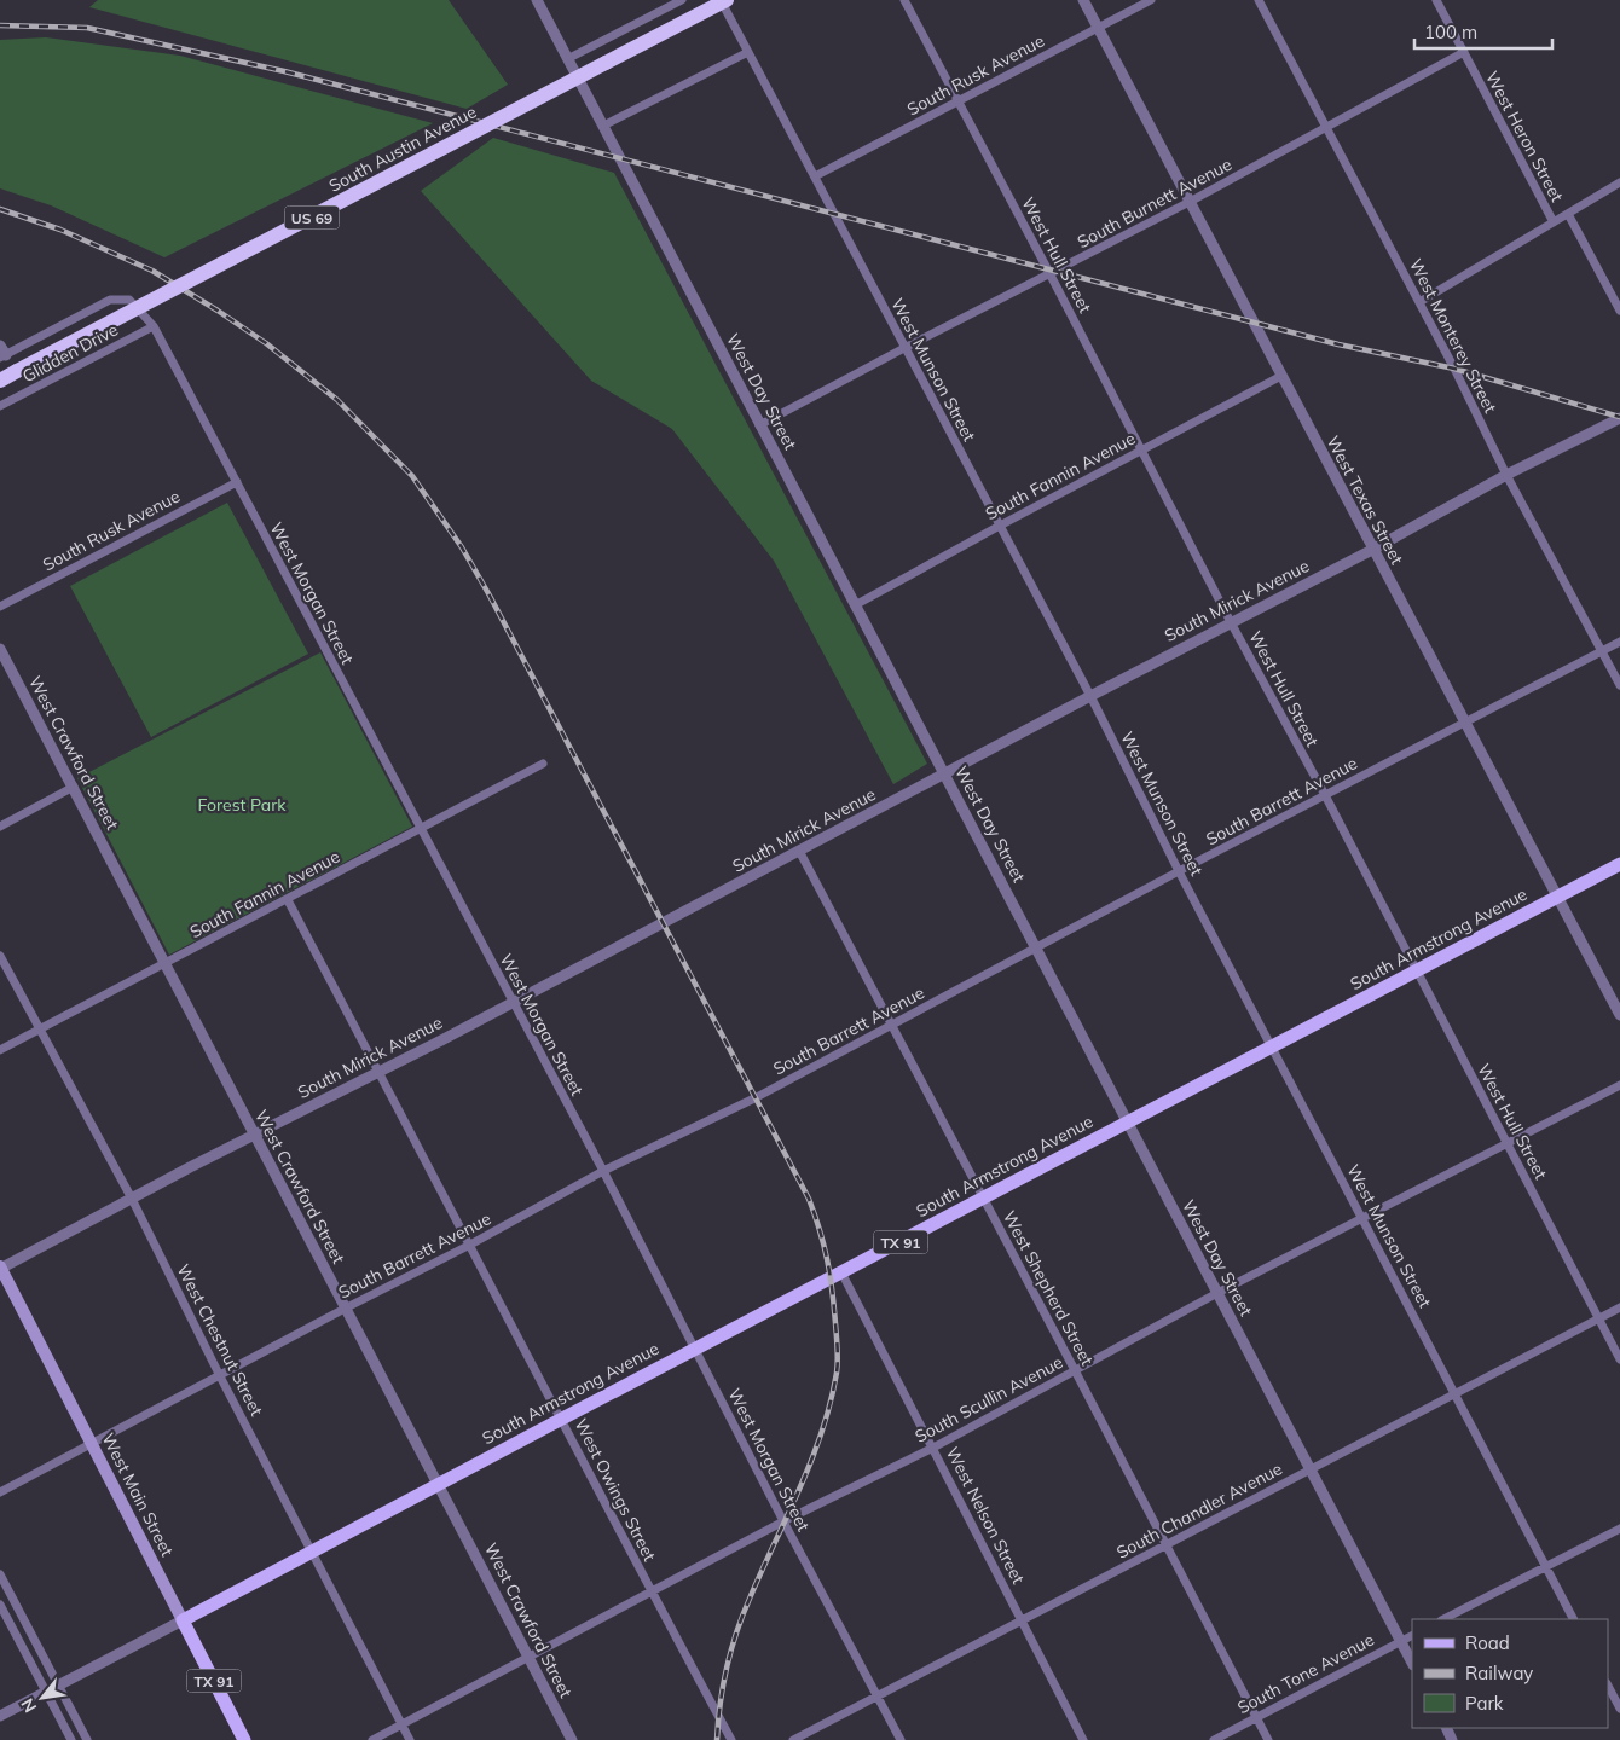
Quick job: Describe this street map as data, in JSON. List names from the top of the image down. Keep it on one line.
{"streets":{"highway":["South Austin Avenue","US 69"],"main road":["South Armstrong Avenue","TX 91","West Main Street"],"street":["South Rusk Avenue","West Heron Street","South Burnett Avenue","West Hull Street","West Monterey Street","Glidden Drive","West Munson Street","West Day Street","South Fannin Avenue","West Texas Street","West Morgan Street","South Mirick Avenue","West Crawford Street","South Barrett Avenue","West Shepherd Street","West Chestnut Street","South Scullin Avenue","West Owings Street","South Chandler Avenue","West Nelson Street","South Tone Avenue"]},"crossings":[["South Rusk Avenue","West Hull Street"],["South Rusk Avenue","West Munson Street"],["South Rusk Avenue","West Texas Street"],["South Rusk Avenue","West Morgan Street"],["West Heron Street","South Burnett Avenue"],["South Austin Avenue","West Munson Street"],["South Burnett Avenue","West Hull Street"],["South Burnett Avenue","West Monterey Street"],["South Burnett Avenue","West Munson Street"],["South Burnett Avenue","West Day Street"],["South Burnett Avenue","West Texas Street"],["West Hull Street","South Fannin Avenue"],["West Hull Street","South Mirick Avenue"],["West Hull Street","South Barrett Avenue"],["West Hull Street","South Armstrong Avenue"],["West Hull Street","South Scullin Avenue"],["West Hull Street","South Chandler Avenue"],["West Monterey Street","South Mirick Avenue"],["West Monterey Street","South Barrett Avenue"],["Glidden Drive","West Morgan Street"],["West Munson Street","South Fannin Avenue"],["West Munson Street","South Mirick Avenue"],["West Munson Street","South Barrett Avenue"],["West Munson Street","South Armstrong Avenue"],["West Munson Street","South Scullin Avenue"],["West Munson Street","South Chandler Avenue"],["West Day Street","South Fannin Avenue"],["West Day Street","South Mirick Avenue"],["West Day Street","South Barrett Avenue"],["West Day Street","South Armstrong Avenue"],["West Day Street","South Scullin Avenue"],["West Day Street","South Chandler Avenue"],["West Day Street","South Tone Avenue"],["South Fannin Avenue","West Texas Street"],["South Fannin Avenue","West Morgan Street"],["South Fannin Avenue","West Crawford Street"],["South Fannin Avenue","West Chestnut Street"],["South Fannin Avenue","West Owings Street"],["West Texas Street","South Mirick Avenue"],["West Texas Street","South Barrett Avenue"],["West Texas Street","South Armstrong Avenue"],["West Morgan Street","South Mirick Avenue"],["West Morgan Street","South Barrett Avenue"],["West Morgan Street","South Armstrong Avenue"],["West Morgan Street","South Scullin Avenue"],["West Morgan Street","South Chandler Avenue"],["South Mirick Avenue","West Crawford Street"],["South Mirick Avenue","West Shepherd Street"],["South Mirick Avenue","West Chestnut Street"],["South Mirick Avenue","West Owings Street"],["South Mirick Avenue","West Main Street"],["West Crawford Street","South Barrett Avenue"],["West Crawford Street","South Armstrong Avenue"],["West Crawford Street","South Scullin Avenue"],["South Barrett Avenue","West Shepherd Street"],["South Barrett Avenue","West Chestnut Street"],["South Barrett Avenue","West Owings Street"],["South Barrett Avenue","West Main Street"],["South Armstrong Avenue","West Shepherd Street"],["South Armstrong Avenue","West Chestnut Street"],["South Armstrong Avenue","West Owings Street"],["South Armstrong Avenue","West Main Street"],["South Armstrong Avenue","West Nelson Street"],["West Shepherd Street","South Scullin Avenue"],["West Shepherd Street","South Chandler Avenue"],["West Shepherd Street","South Tone Avenue"],["West Chestnut Street","South Scullin Avenue"],["South Scullin Avenue","West Owings Street"],["South Scullin Avenue","West Nelson Street"],["South Chandler Avenue","West Nelson Street"]],"parks":["Forest Park"],"legend":["Road","Railway","Park"],"scale_bar":"100 m","north":"bottom left"}
